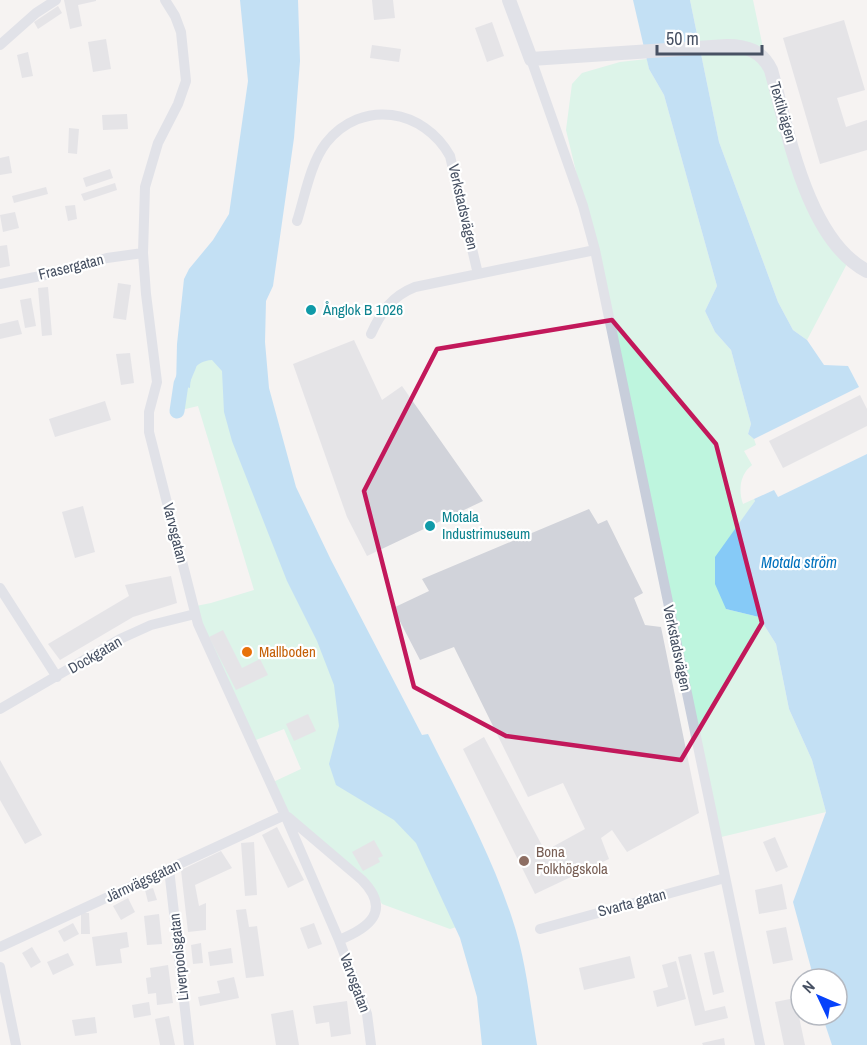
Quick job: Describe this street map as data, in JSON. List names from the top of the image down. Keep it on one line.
{"streets":{"street":["Textilvägen","Verkstadsvägen","Frasergatan","Varvsgatan","Dockgatan","Järnvägsgatan","Svarta gatan","Liverpoolsgatan"]},"crossings":[["Textilvägen","Verkstadsvägen"],["Verkstadsvägen","Svarta gatan"],["Frasergatan","Varvsgatan"],["Varvsgatan","Dockgatan"],["Varvsgatan","Järnvägsgatan"],["Järnvägsgatan","Liverpoolsgatan"]],"water":["Motala ström"],"places":["Ånglok B 1026","Motala Industrimuseum","Mallboden","Bona Folkhögskola"],"scale_bar":"50 m","north":"top left"}
